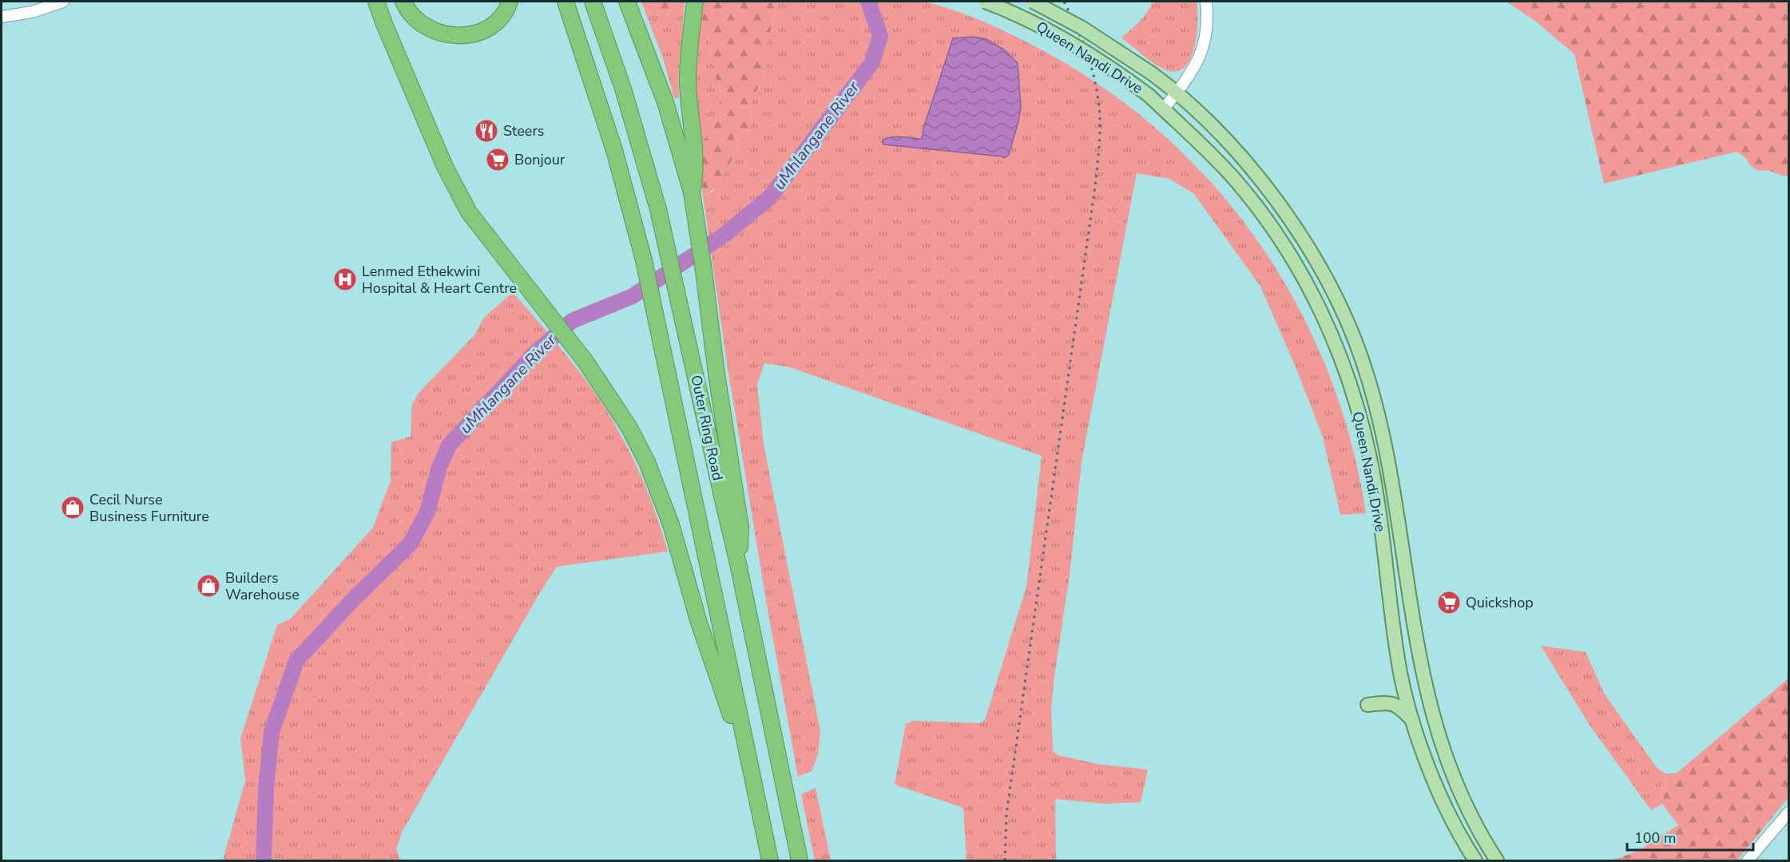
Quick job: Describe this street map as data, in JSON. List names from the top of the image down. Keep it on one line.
{"streets":{"highway":["Outer Ring Road"],"main road":["Queen Nandi Drive"]},"water":["uMhlangane River"],"places":{"restaurant":["Steers"],"supermarket":["Bonjour","Quickshop"],"hospital":["Lenmed Ethekwini Hospital & Heart Centre"],"shop":["Cecil Nurse Business Furniture","Builders Warehouse"]},"scale_bar":"100 m"}
